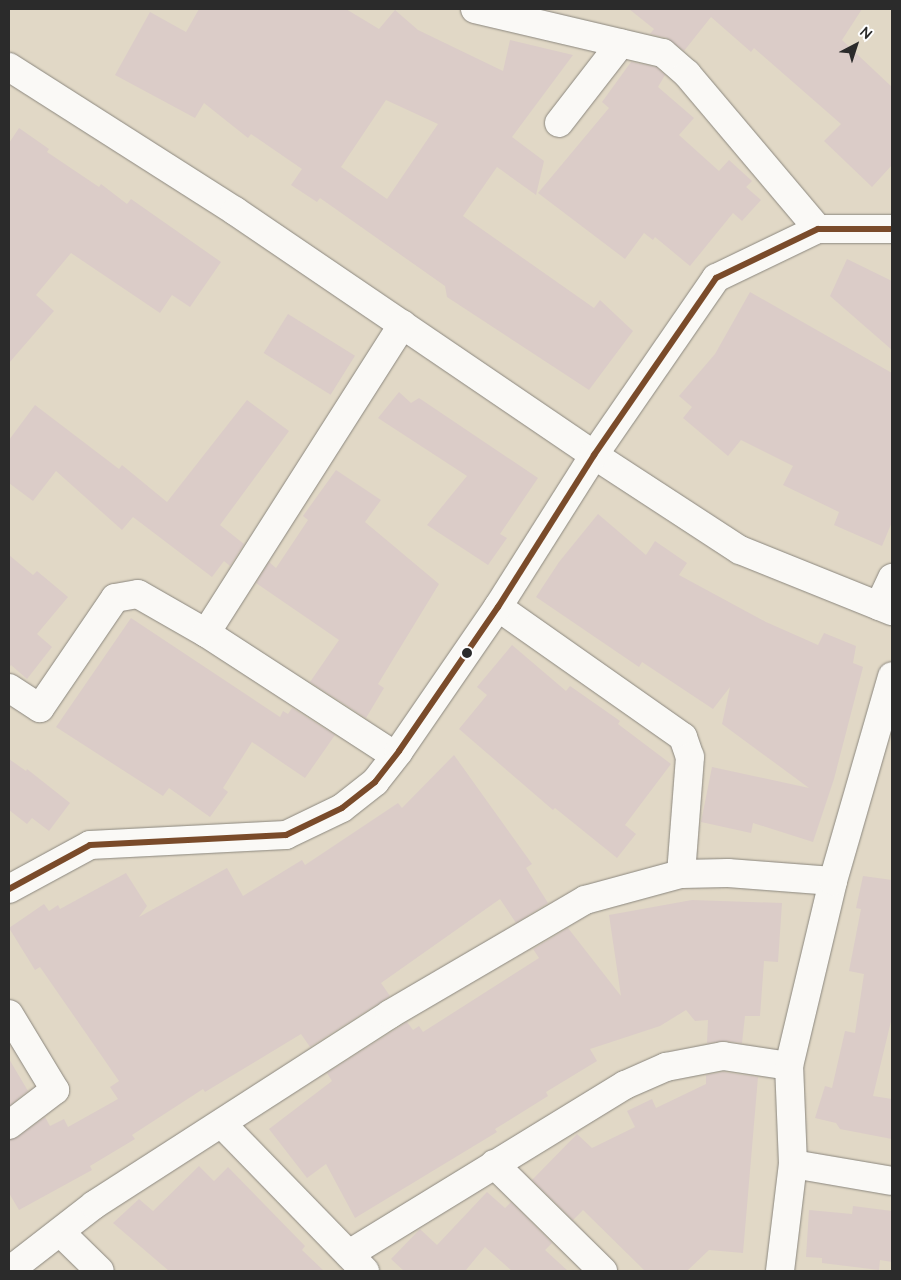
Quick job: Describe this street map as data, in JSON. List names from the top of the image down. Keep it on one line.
{"north":"top right"}
